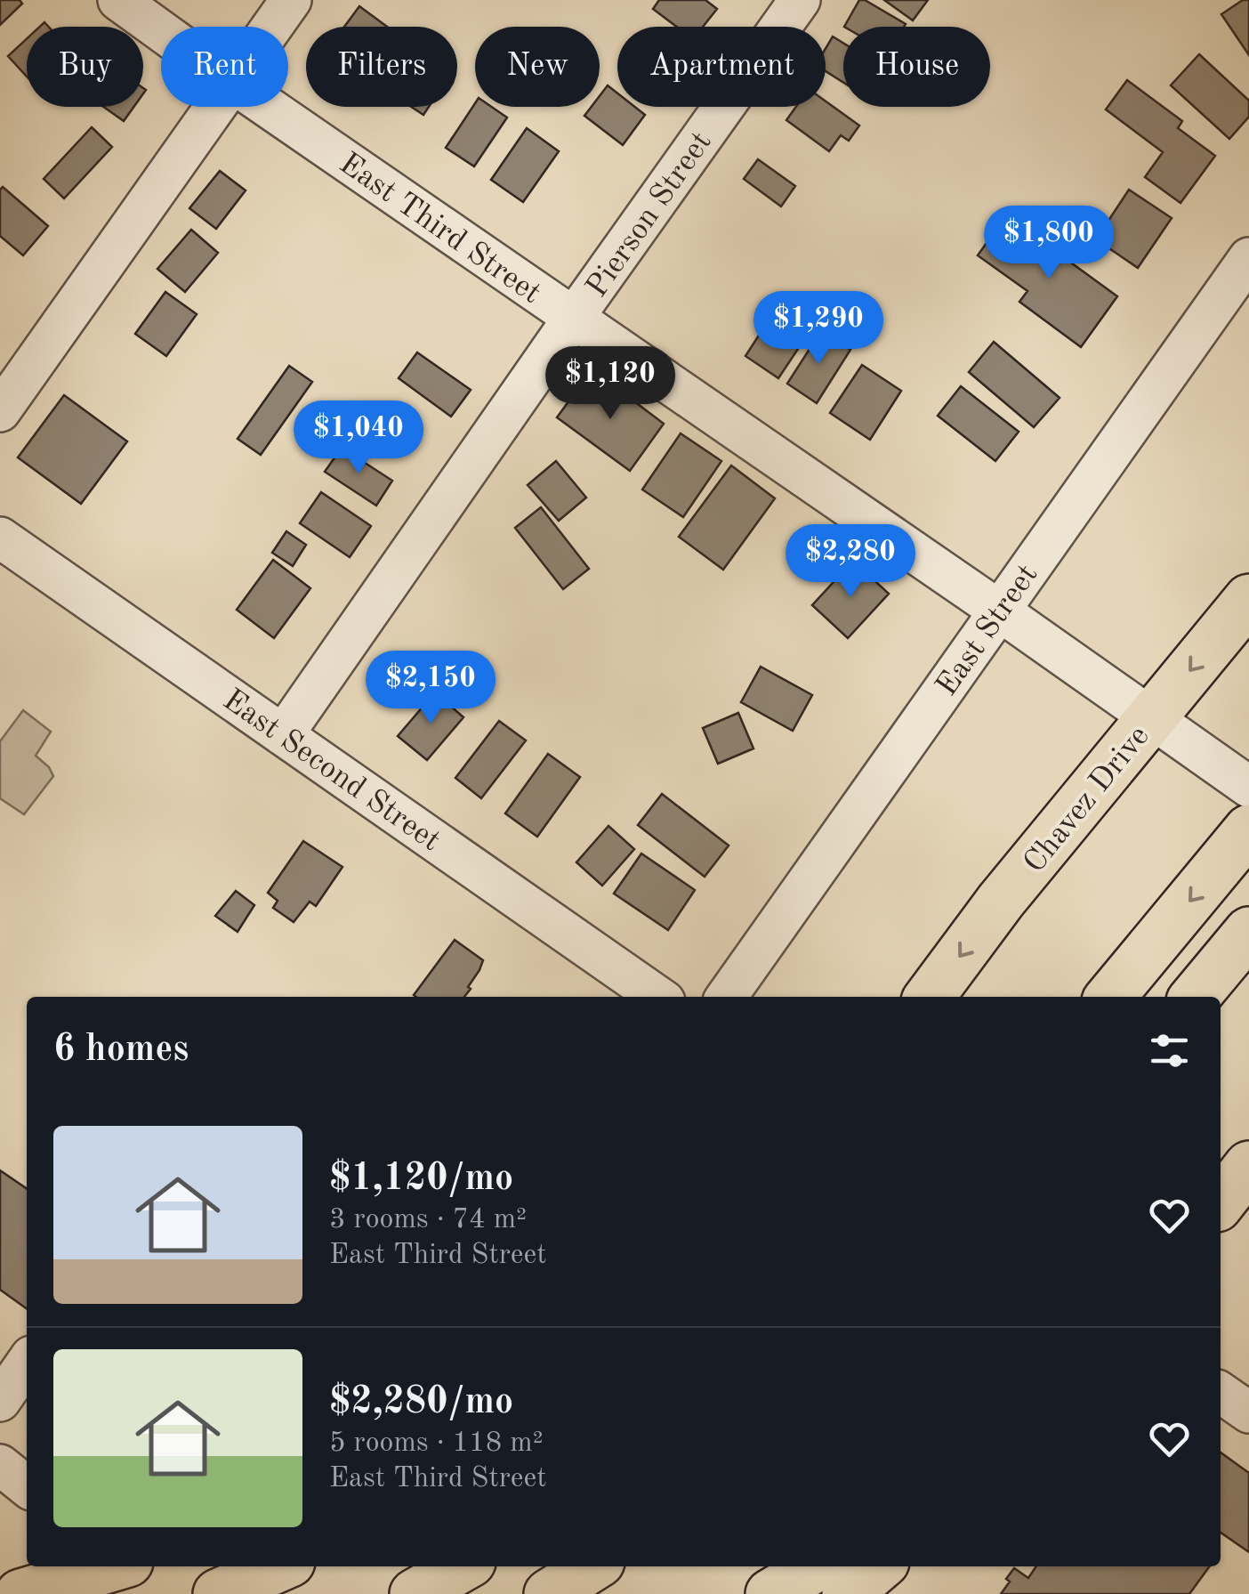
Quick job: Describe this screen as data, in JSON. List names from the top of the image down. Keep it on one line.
{"streets":{"main road":["Chavez Drive"],"street":["Pierson Street","East Third Street","East Street","East Second Street"]},"crossings":[["Pierson Street","East Third Street"],["Pierson Street","East Second Street"],["East Third Street","East Street"],["East Third Street","Chavez Drive"]],"page":{"chip":["Buy","Rent","Filters","New","Apartment","House"],"price":["$1,800","$1,290","$1,120","$1,040","$2,280","$2,150"],"heading":"6 homes","list":[{"name":"$1,120/mo","note":"3 rooms · 74 m² · East Third Street"},{"name":"$2,280/mo","note":"5 rooms · 118 m² · East Third Street"}]}}
